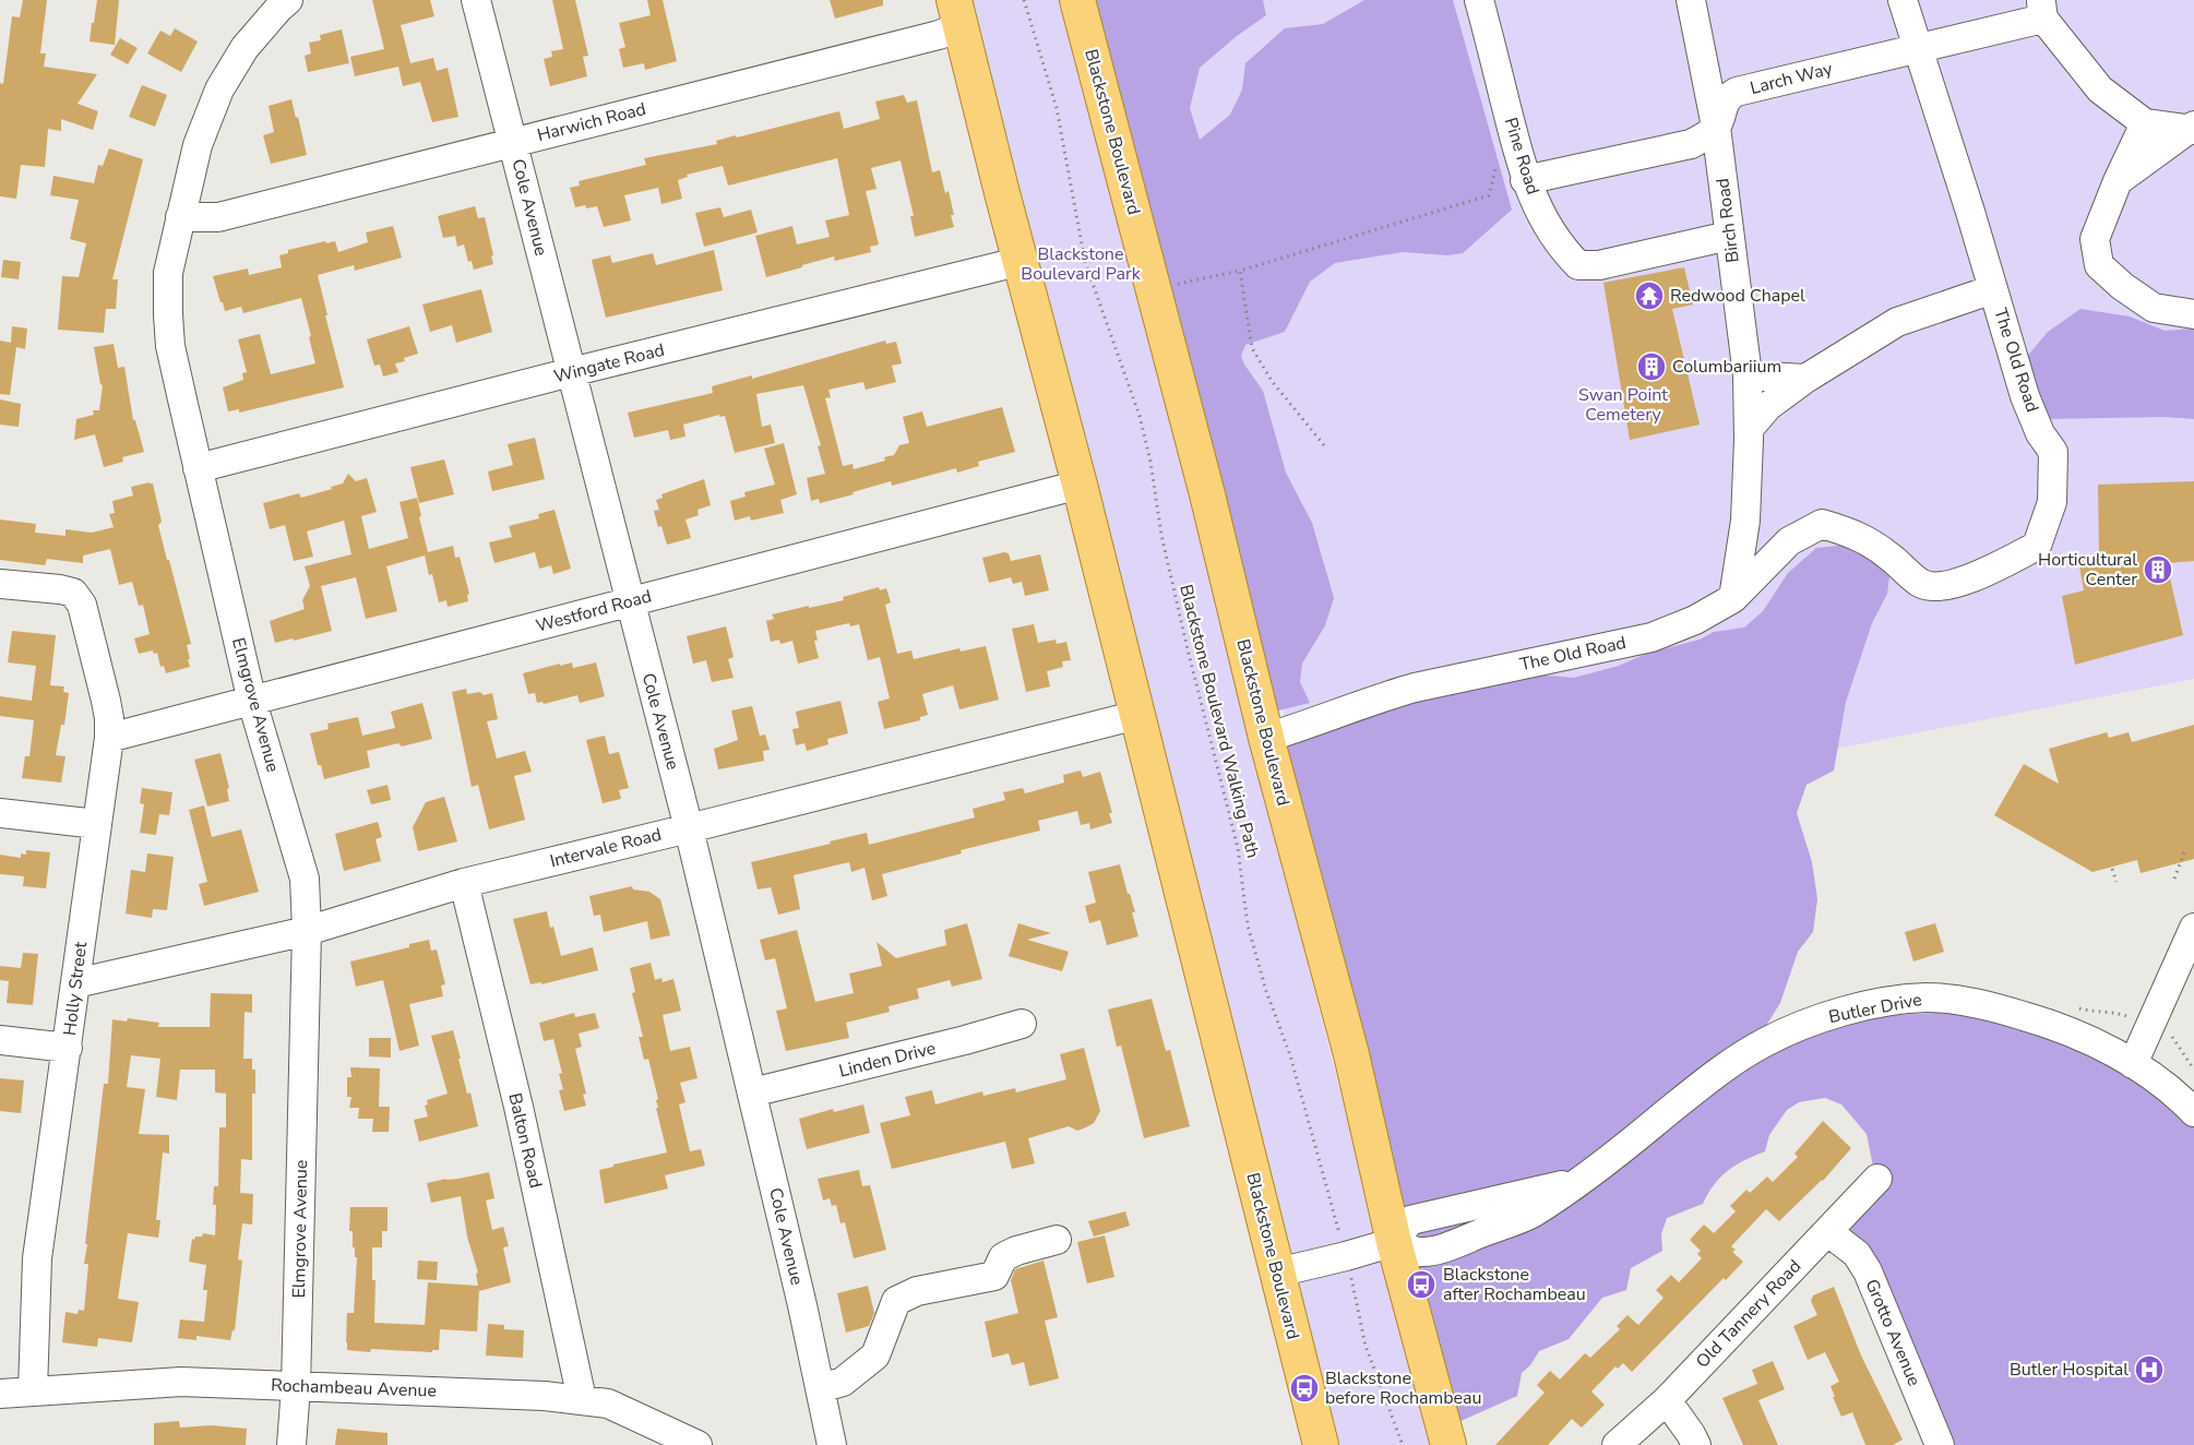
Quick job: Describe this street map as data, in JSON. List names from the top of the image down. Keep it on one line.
{"streets":{"main road":["Blackstone Boulevard"],"street":["Larch Way","Harwich Road","Pine Road","Cole Avenue","Birch Road","The Old Road","Wingate Road","Westford Road","Elmgrove Avenue","Intervale Road","Holly Street","Butler Drive","Linden Drive","Balton Road","Old Tannery Road","Grotto Avenue","Rochambeau Avenue"],"path":["Blackstone Boulevard Walking Path"]},"crossings":[["Larch Way","Birch Road"],["Larch Way","The Old Road"],["Harwich Road","Blackstone Boulevard"],["Harwich Road","Cole Avenue"],["Harwich Road","Elmgrove Avenue"],["Blackstone Boulevard","The Old Road"],["Blackstone Boulevard","Wingate Road"],["Blackstone Boulevard","Westford Road"],["Blackstone Boulevard","Intervale Road"],["Blackstone Boulevard","Butler Drive"],["Pine Road","Birch Road"],["Cole Avenue","Wingate Road"],["Cole Avenue","Westford Road"],["Cole Avenue","Intervale Road"],["Cole Avenue","Linden Drive"],["Birch Road","The Old Road"],["Wingate Road","Elmgrove Avenue"],["Westford Road","Elmgrove Avenue"],["Westford Road","Holly Street"],["Elmgrove Avenue","Intervale Road"],["Elmgrove Avenue","Rochambeau Avenue"],["Intervale Road","Holly Street"],["Intervale Road","Balton Road"],["Holly Street","Rochambeau Avenue"],["Balton Road","Rochambeau Avenue"],["Old Tannery Road","Grotto Avenue"]],"parks":["Blackstone Boulevard Park","Swan Point Cemetery"],"places":{"temple":["Redwood Chapel"],"building":["Columbariium","Horticultural Center"],"bus stop":["Blackstone after Rochambeau","Blackstone before Rochambeau"],"hospital":["Butler Hospital"]}}
